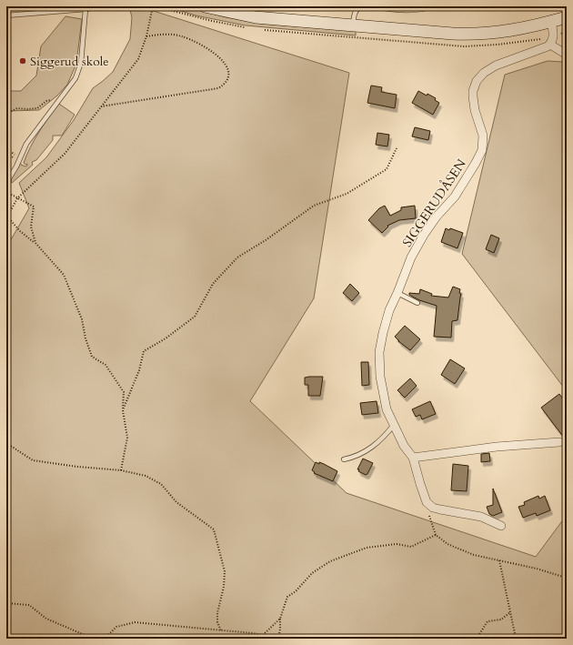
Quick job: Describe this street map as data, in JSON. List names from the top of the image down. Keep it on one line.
{"streets":{"street":["SIGGERUDÅSEN"]},"places":["Siggerud skole"]}
